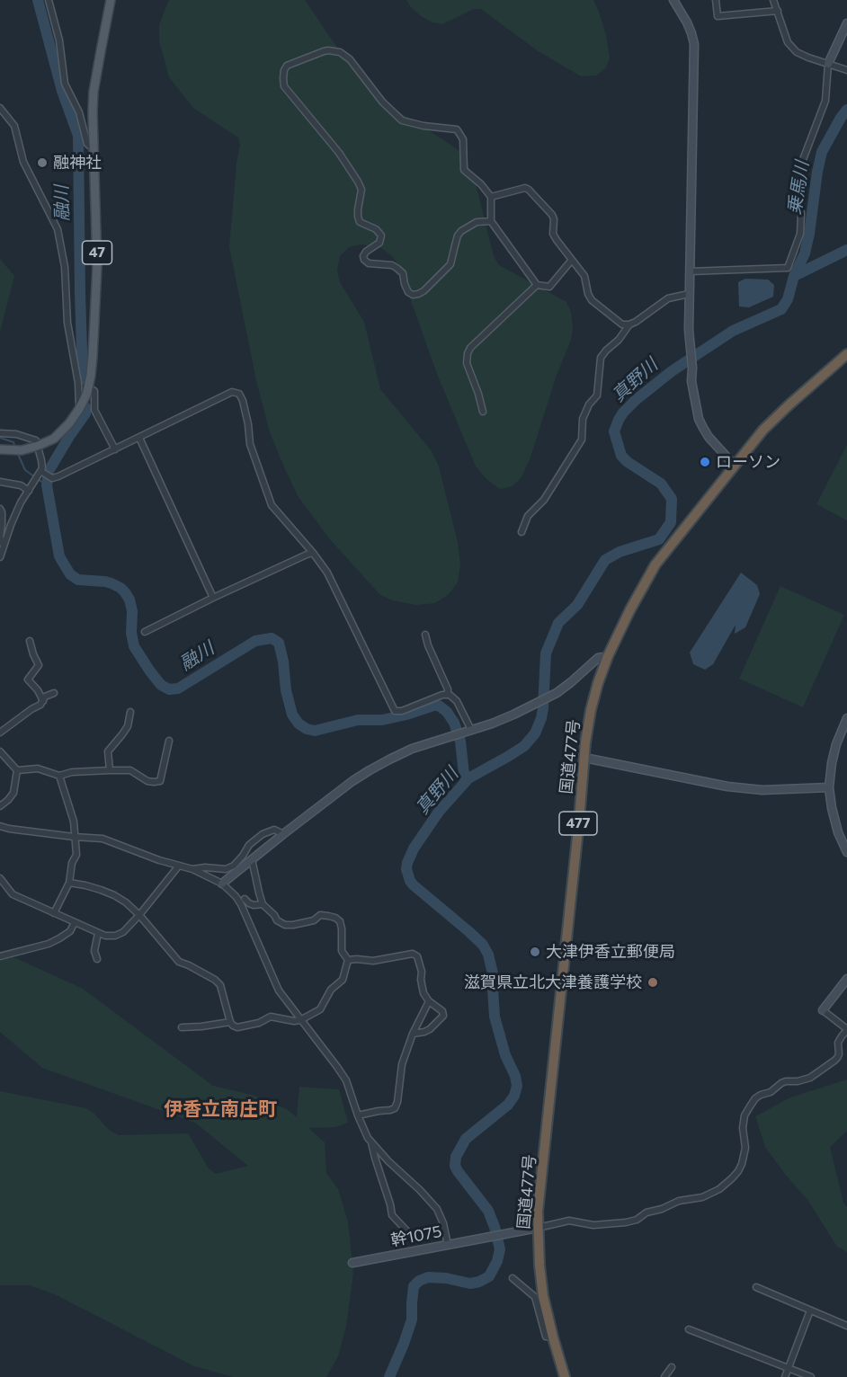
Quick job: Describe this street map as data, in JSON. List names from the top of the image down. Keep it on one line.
{"streets":{"highway":["国道477号","477"],"main road":["47"],"street":["幹1075"]},"crossings":[["国道477号","幹1075"]],"districts":["伊香立南庄町"],"water":["乗馬川","融川","真野川"],"places":["融神社","ローソン","大津伊香立郵便局","滋賀県立北大津養護学校"]}
